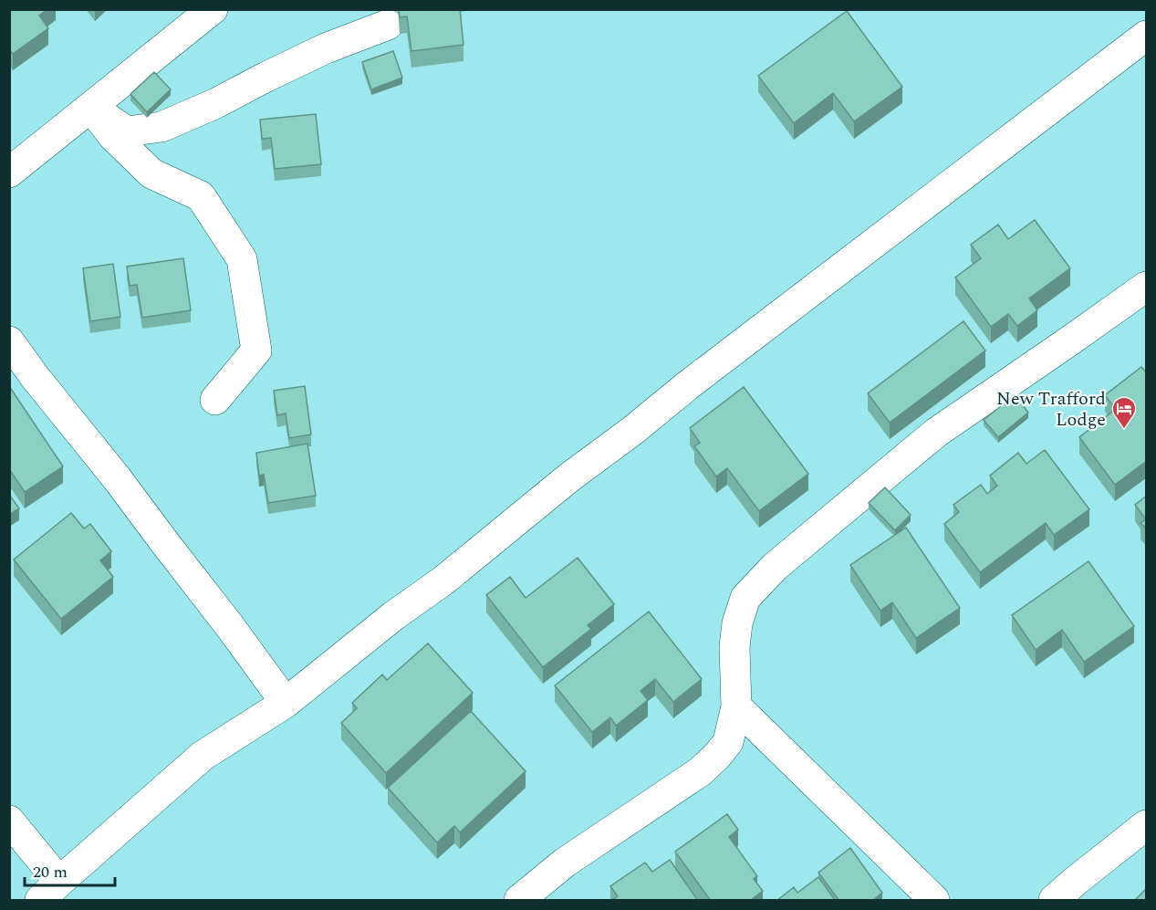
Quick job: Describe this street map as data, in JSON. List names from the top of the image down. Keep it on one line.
{"places":{"hotel":["New Trafford Lodge"]},"scale_bar":"20 m"}
